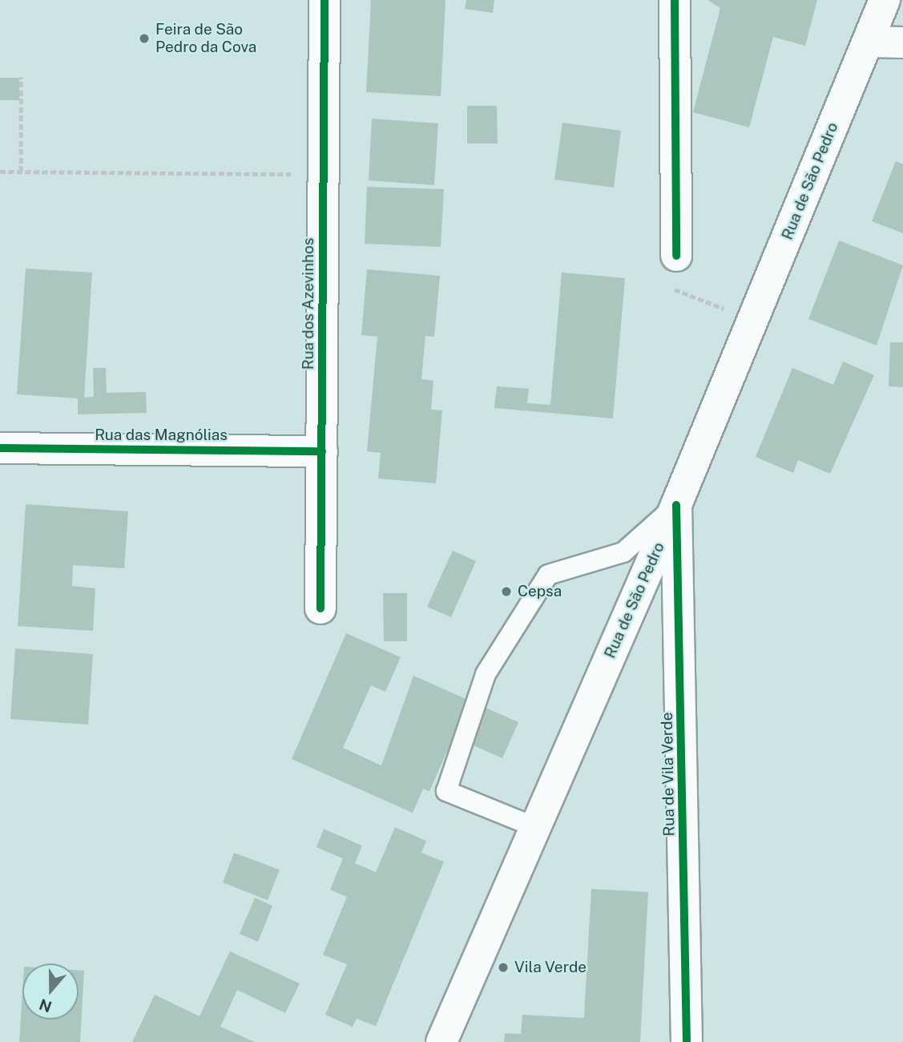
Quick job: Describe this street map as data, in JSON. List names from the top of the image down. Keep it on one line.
{"streets":{"street":["Rua de São Pedro","Rua dos Azevinhos","Rua das Magnólias","Rua de Vila Verde"]},"crossings":[["Rua de São Pedro","Rua de Vila Verde"],["Rua dos Azevinhos","Rua das Magnólias"]],"places":["Feira de São Pedro da Cova","Cepsa","Vila Verde"],"north":"bottom"}
